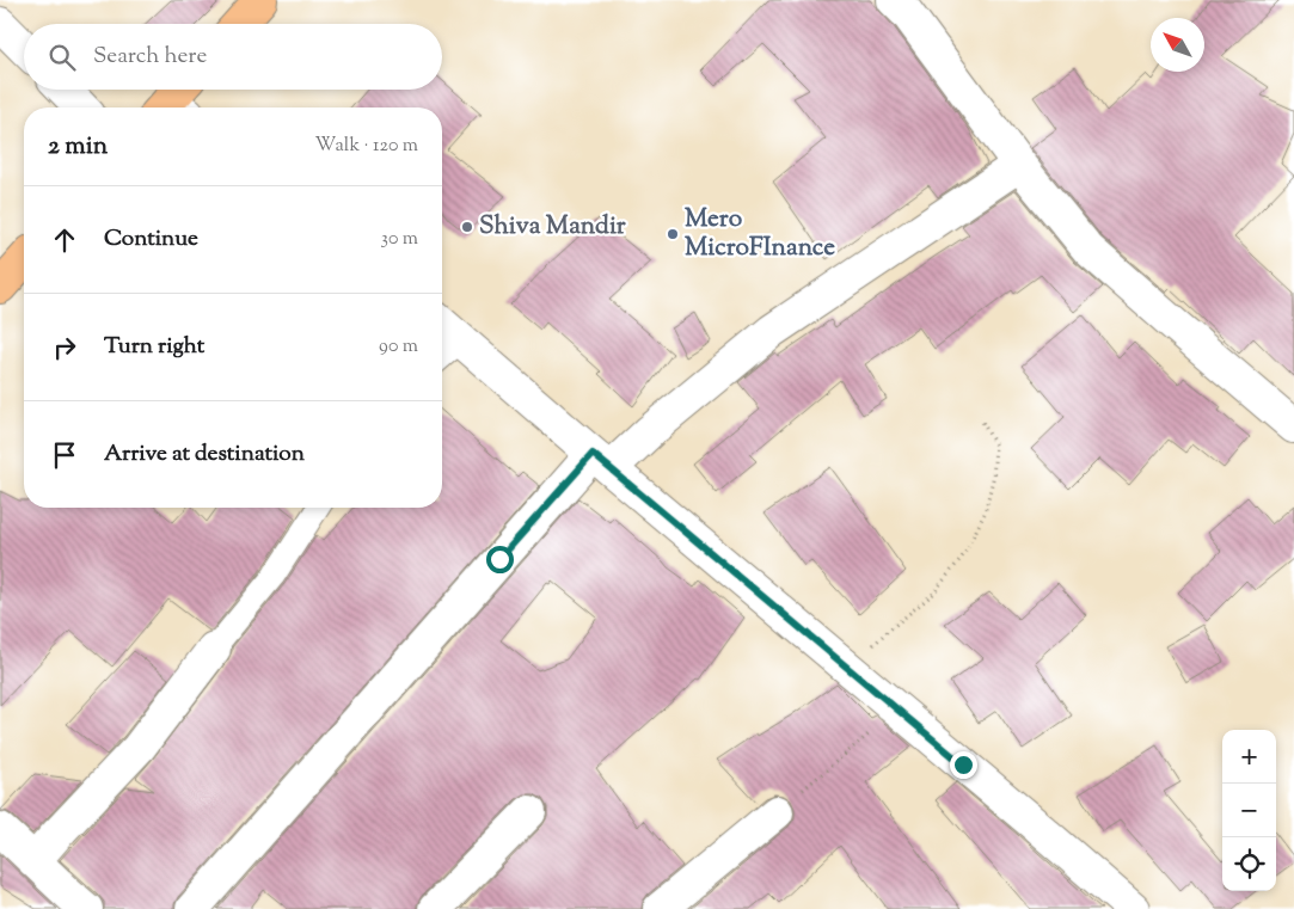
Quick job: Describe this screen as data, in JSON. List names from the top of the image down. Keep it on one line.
{"places":["Shiva Mandir","Mero MicroFInance"],"north":"top left","page":{"search":"Search here","heading":["2 min","Walk · 120 m"],"list":[["Continue","30 m"],["Turn right","90 m"],"Arrive at destination"],"map_buttons":["+","−"]}}
